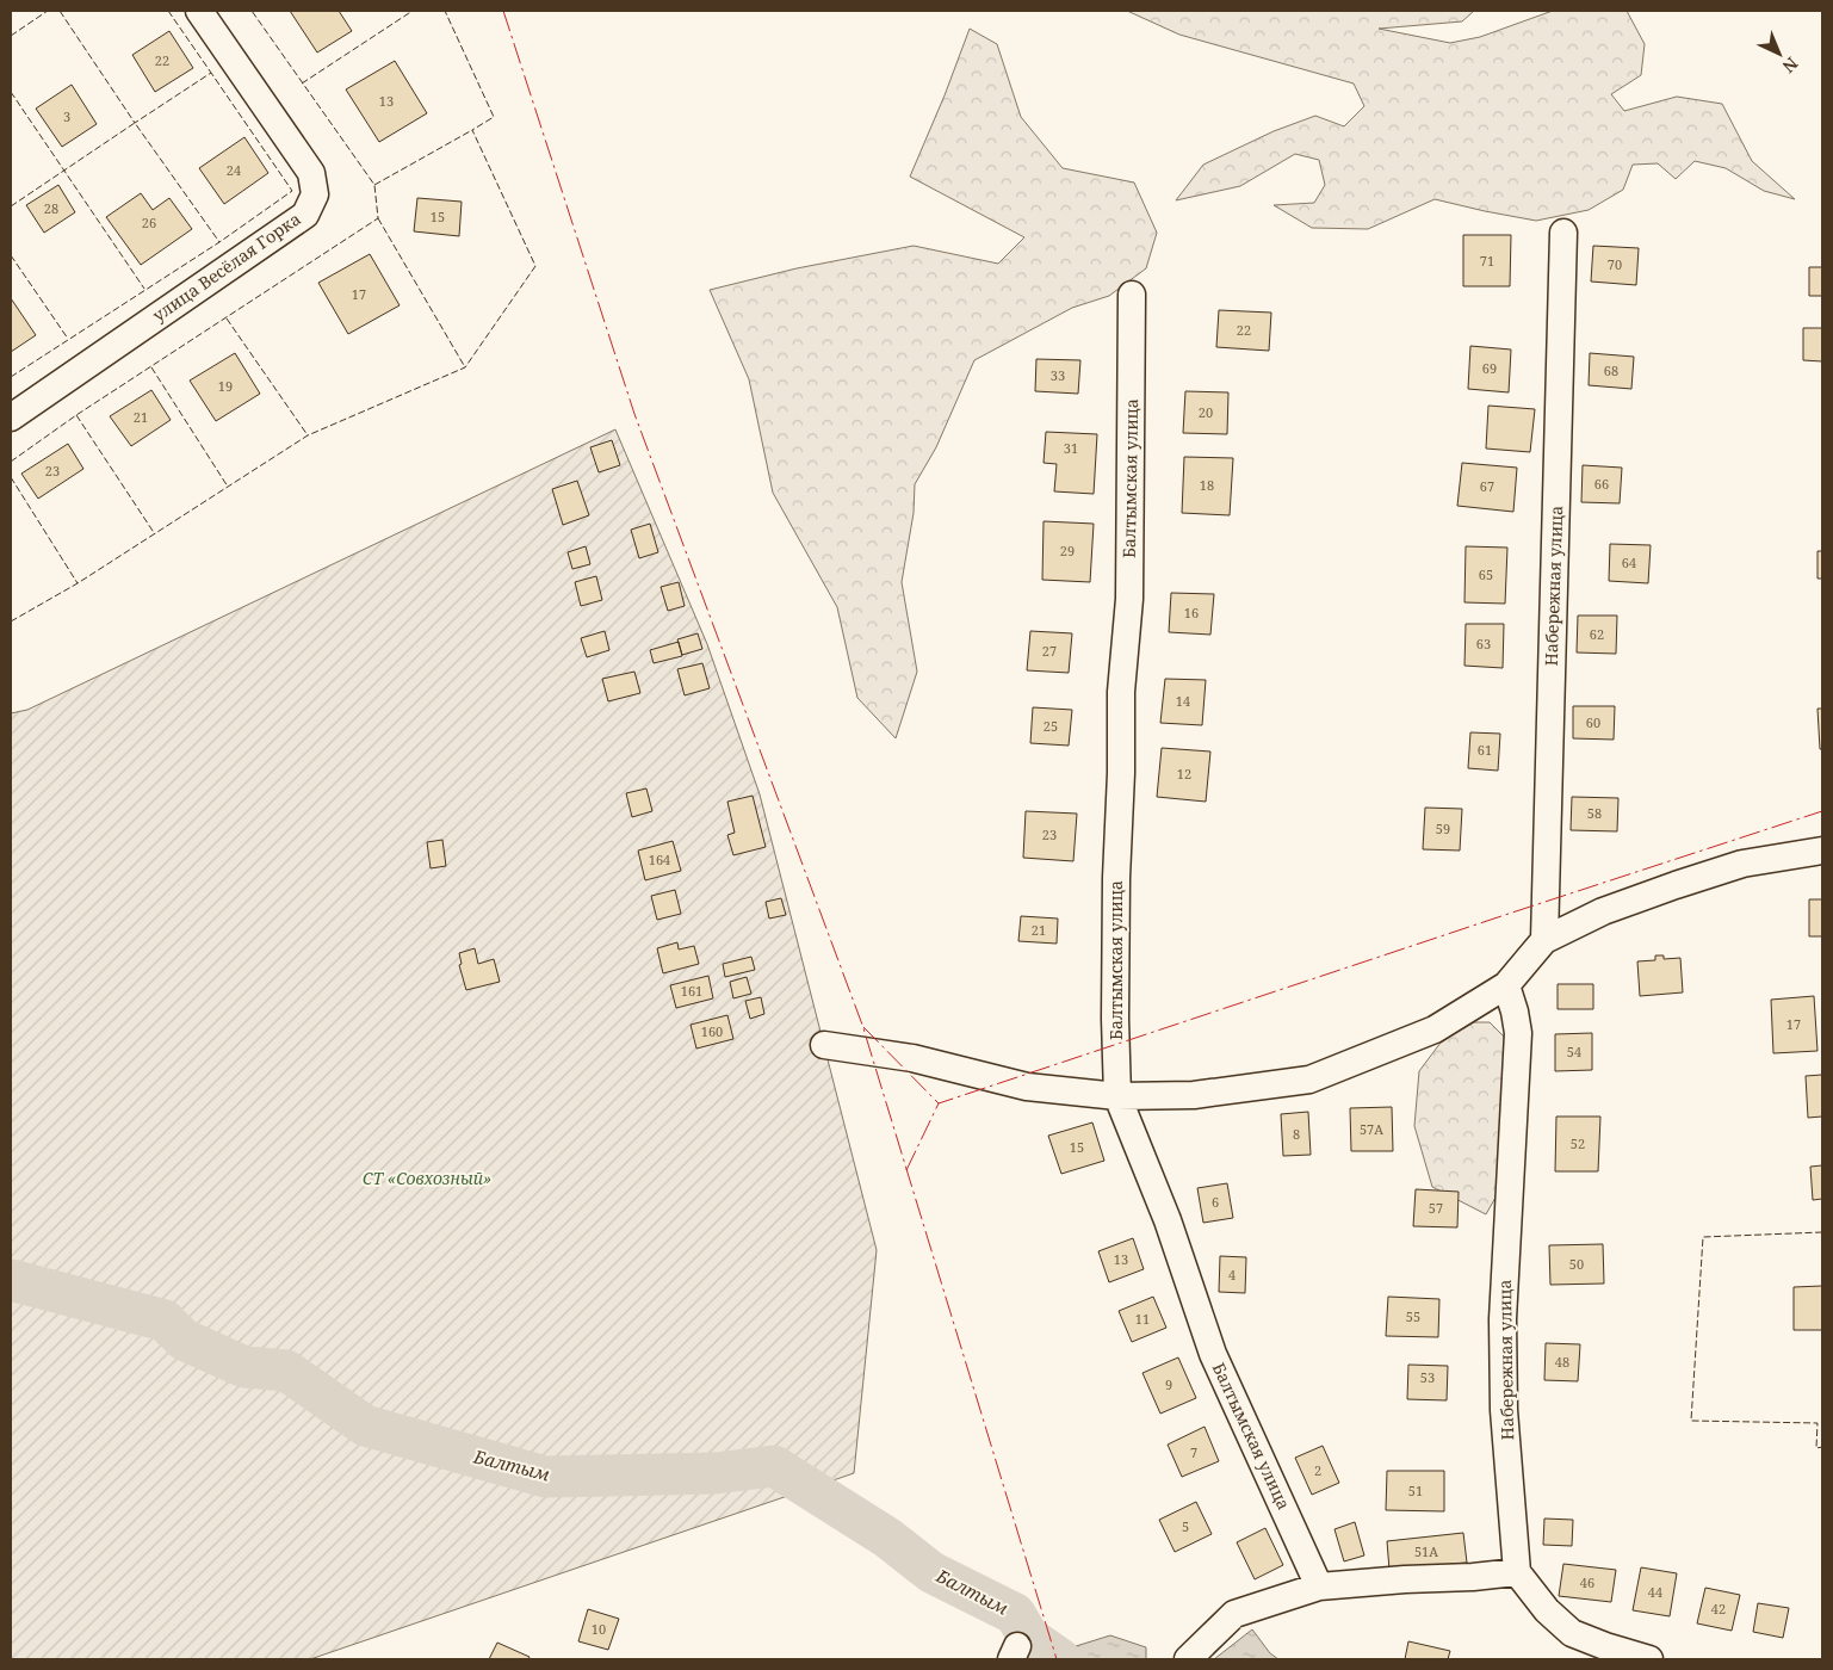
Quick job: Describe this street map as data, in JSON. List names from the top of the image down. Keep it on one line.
{"streets":{"street":["улица Весёлая Горка","Балтымская улица","Набережная улица"]},"water":["Балтым"],"parks":["СТ «Совхозный»"],"house_numbers":["22","13","3","24","28","15","26","71","70","17","22","69","68","33","19","20","21","31","23","66","18","67","29","64","65","16","62","63","27","14","60","25","61","12","58","59","23","164","21","161","17","160","54","57А","8","52","15","6","57","13","50","4","55","11","48","53","9","7","2","51","5","51А","46","44","42","10"],"north":"bottom right"}
